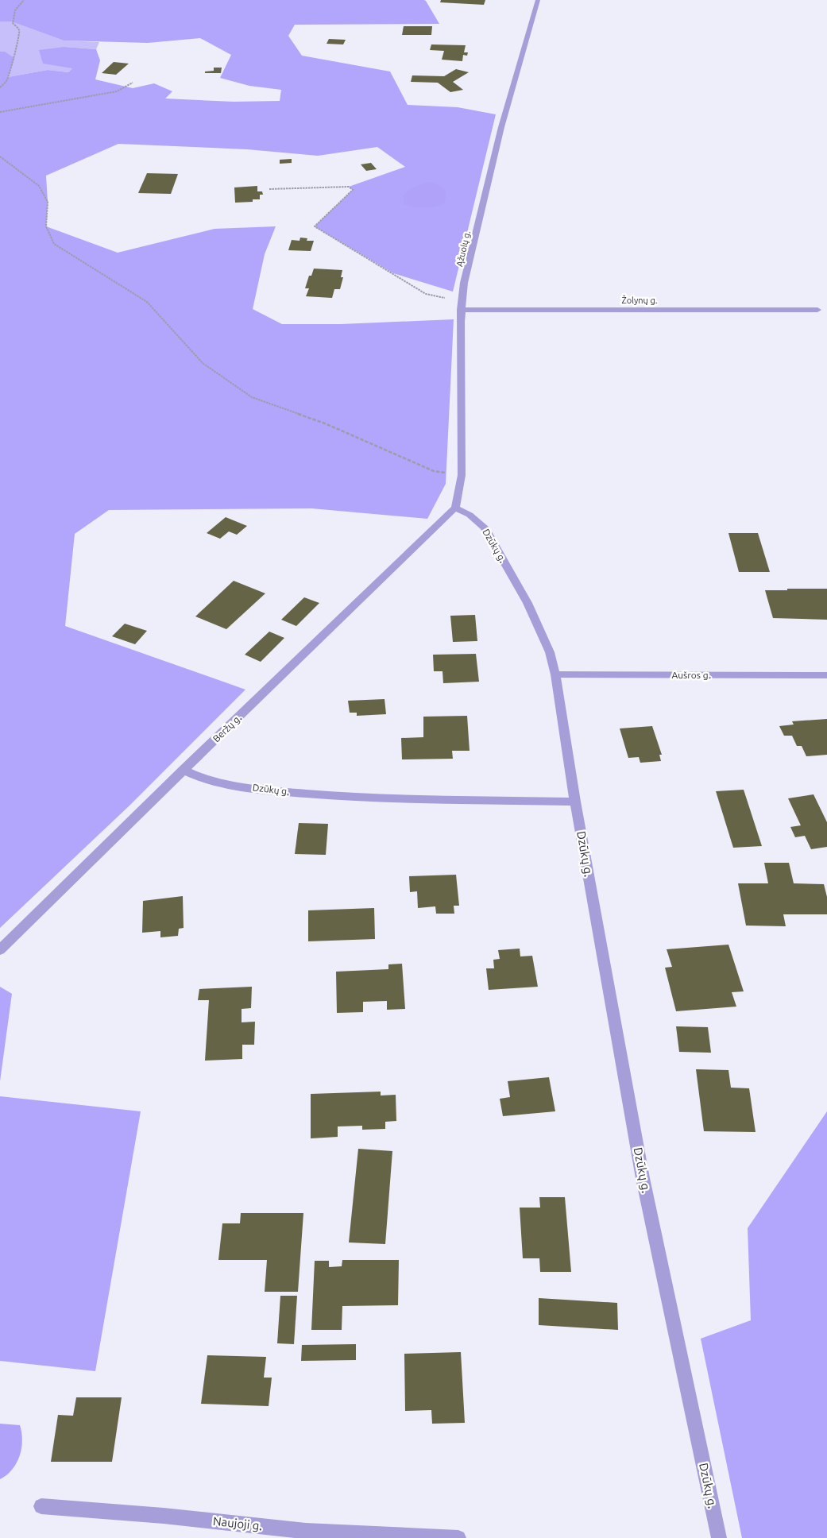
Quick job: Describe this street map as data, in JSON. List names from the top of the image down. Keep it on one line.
{"streets":{"street":["Ąžuolų g.","Žolynų g.","Dzūkų g.","Aušros g.","Beržų g.","Naujoji g."]},"crossings":[["Ąžuolų g.","Žolynų g."],["Ąžuolų g.","Dzūkų g."],["Ąžuolų g.","Beržų g."],["Dzūkų g.","Aušros g."],["Dzūkų g.","Beržų g."]]}
